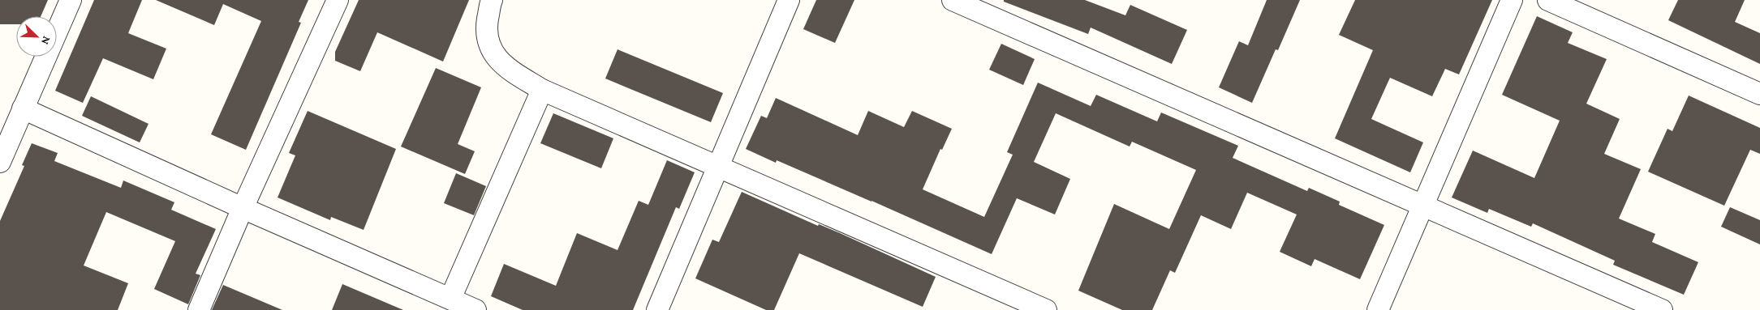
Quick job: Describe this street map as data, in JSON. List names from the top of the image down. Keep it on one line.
{"north":"bottom right"}
